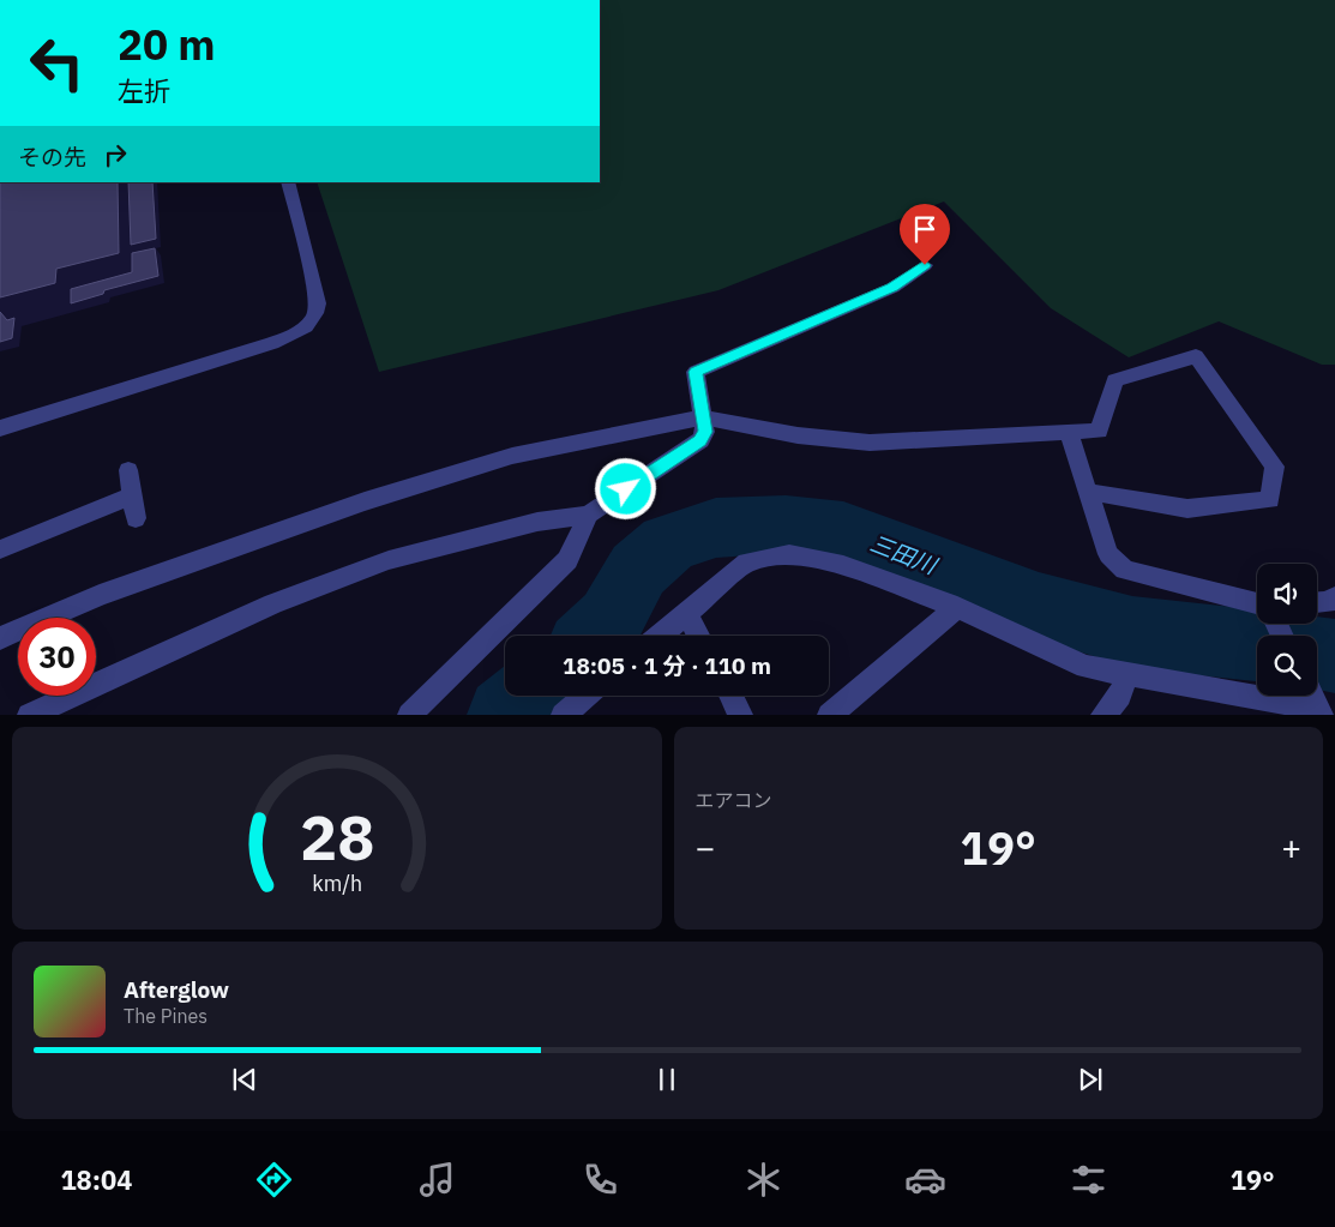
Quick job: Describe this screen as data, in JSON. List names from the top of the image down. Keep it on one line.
{"water":["三田川"],"page":{"turn":["20 m","左折"],"then":"その先","limit":"30","trip":"18:05 · 1 分 · 110 m","tile":"エアコン","heat":["−","19°","+"],"song":["Afterglow","The Pines"],"tabs":["18:04","19°"],"gauge":["28","km/h"]}}
